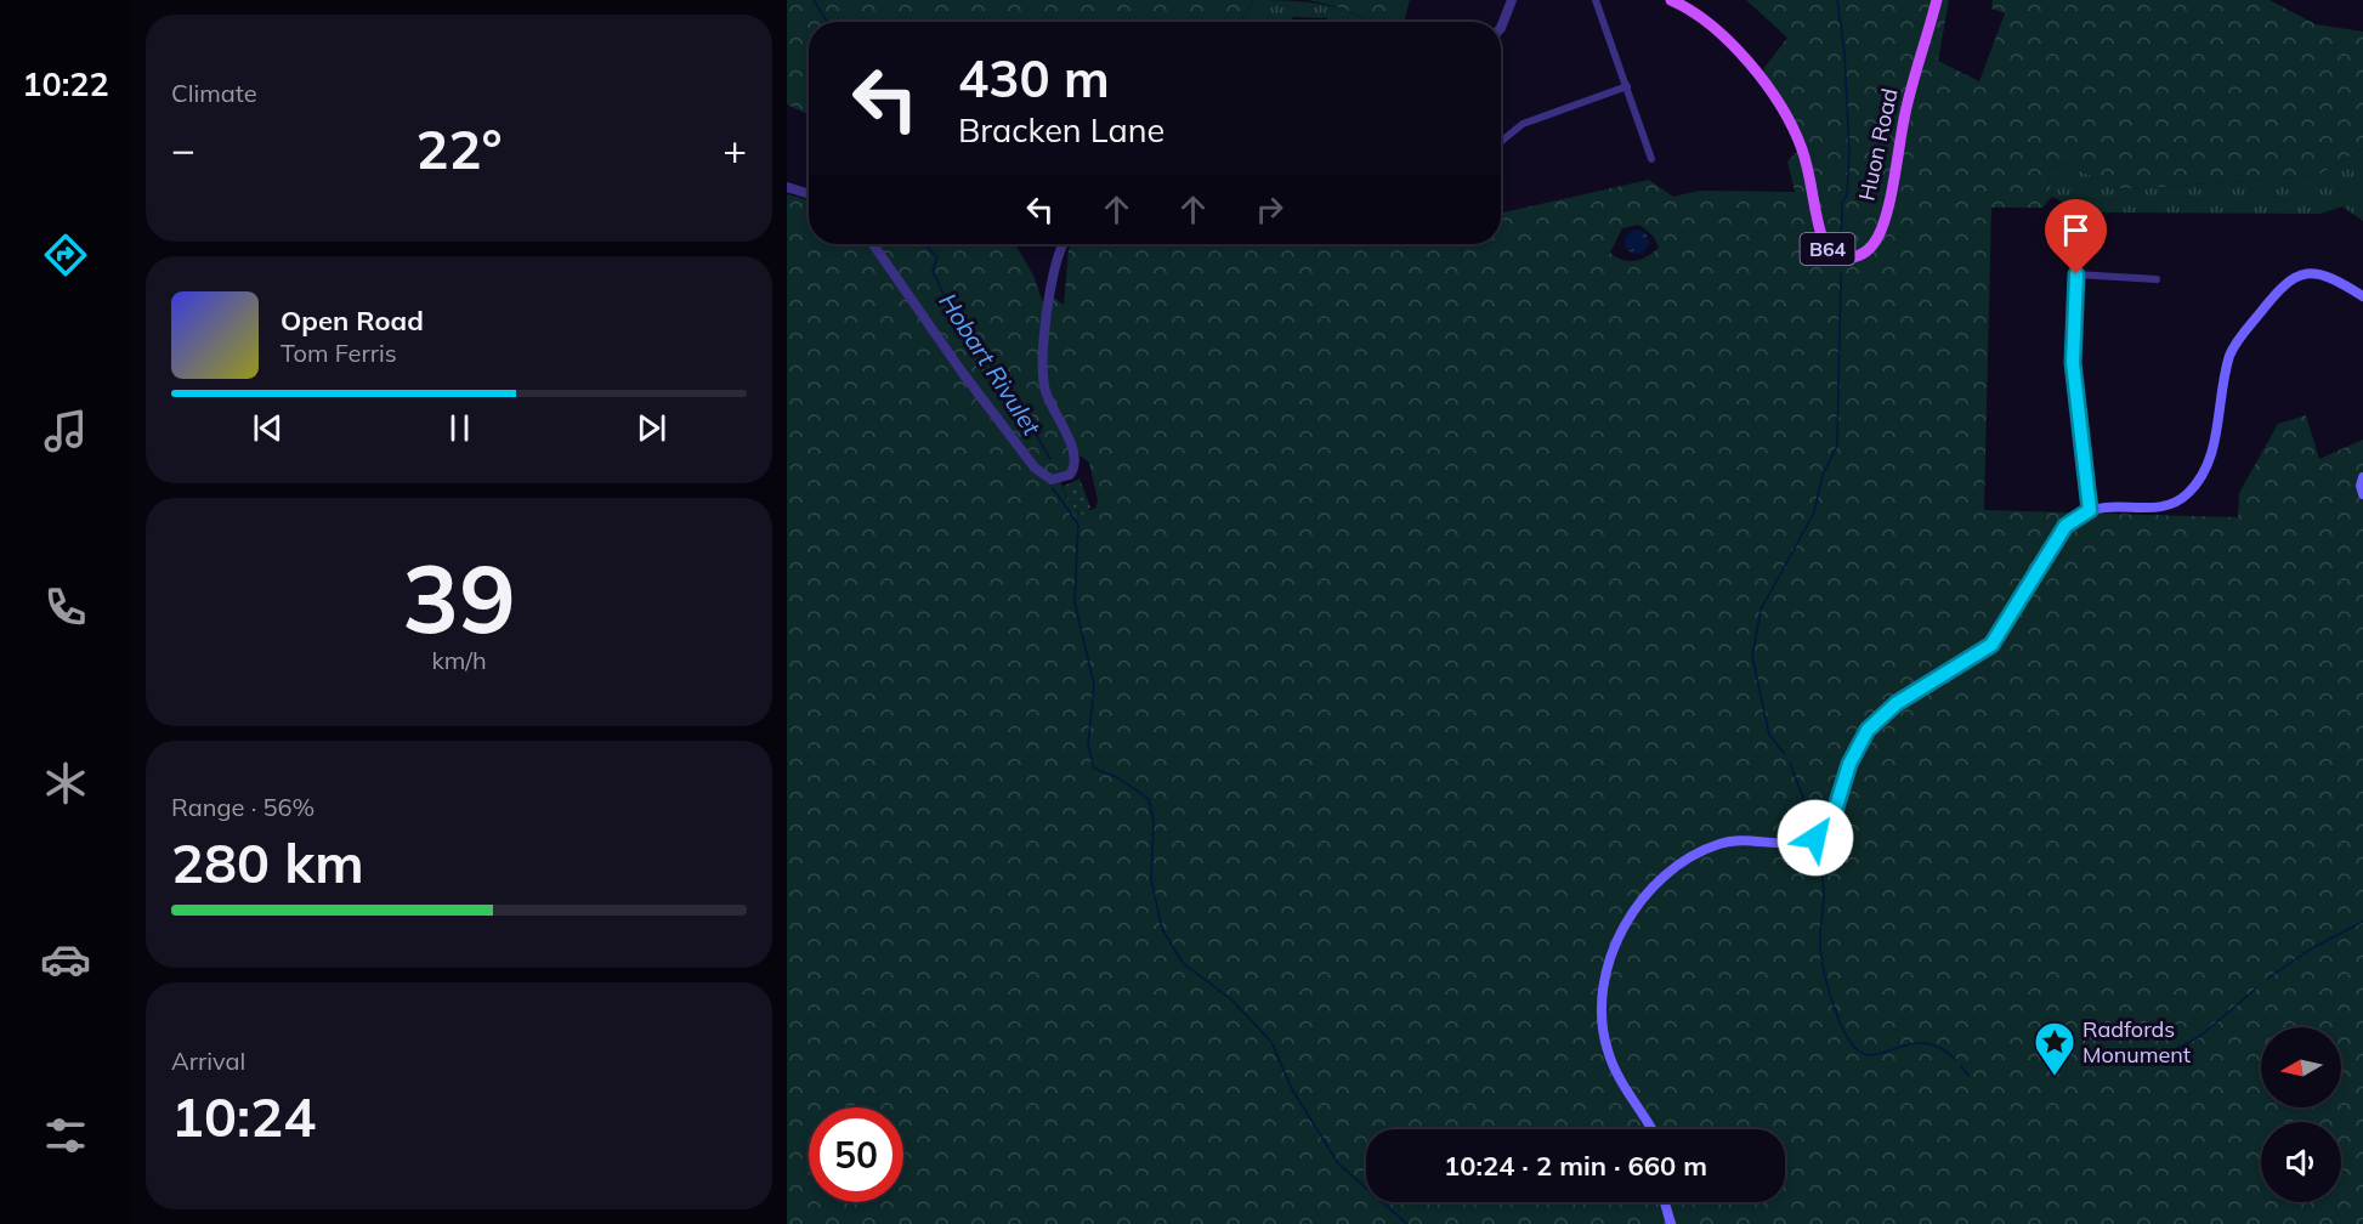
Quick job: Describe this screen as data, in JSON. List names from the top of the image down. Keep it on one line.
{"streets":{"main road":["Huon Road","B64"]},"water":["Hobart Rivulet"],"places":{"place":["Radfords Monument"]},"north":"left","page":{"tabs":"10:22","tile":["Climate",["39","km/h"],["Range · 56%","280 km"],["Arrival","10:24"]],"turn":["430 m","Bracken Lane"],"heat":["−","22°","+"],"song":["Open Road","Tom Ferris"],"limit":"50","trip":"10:24 · 2 min · 660 m"}}
